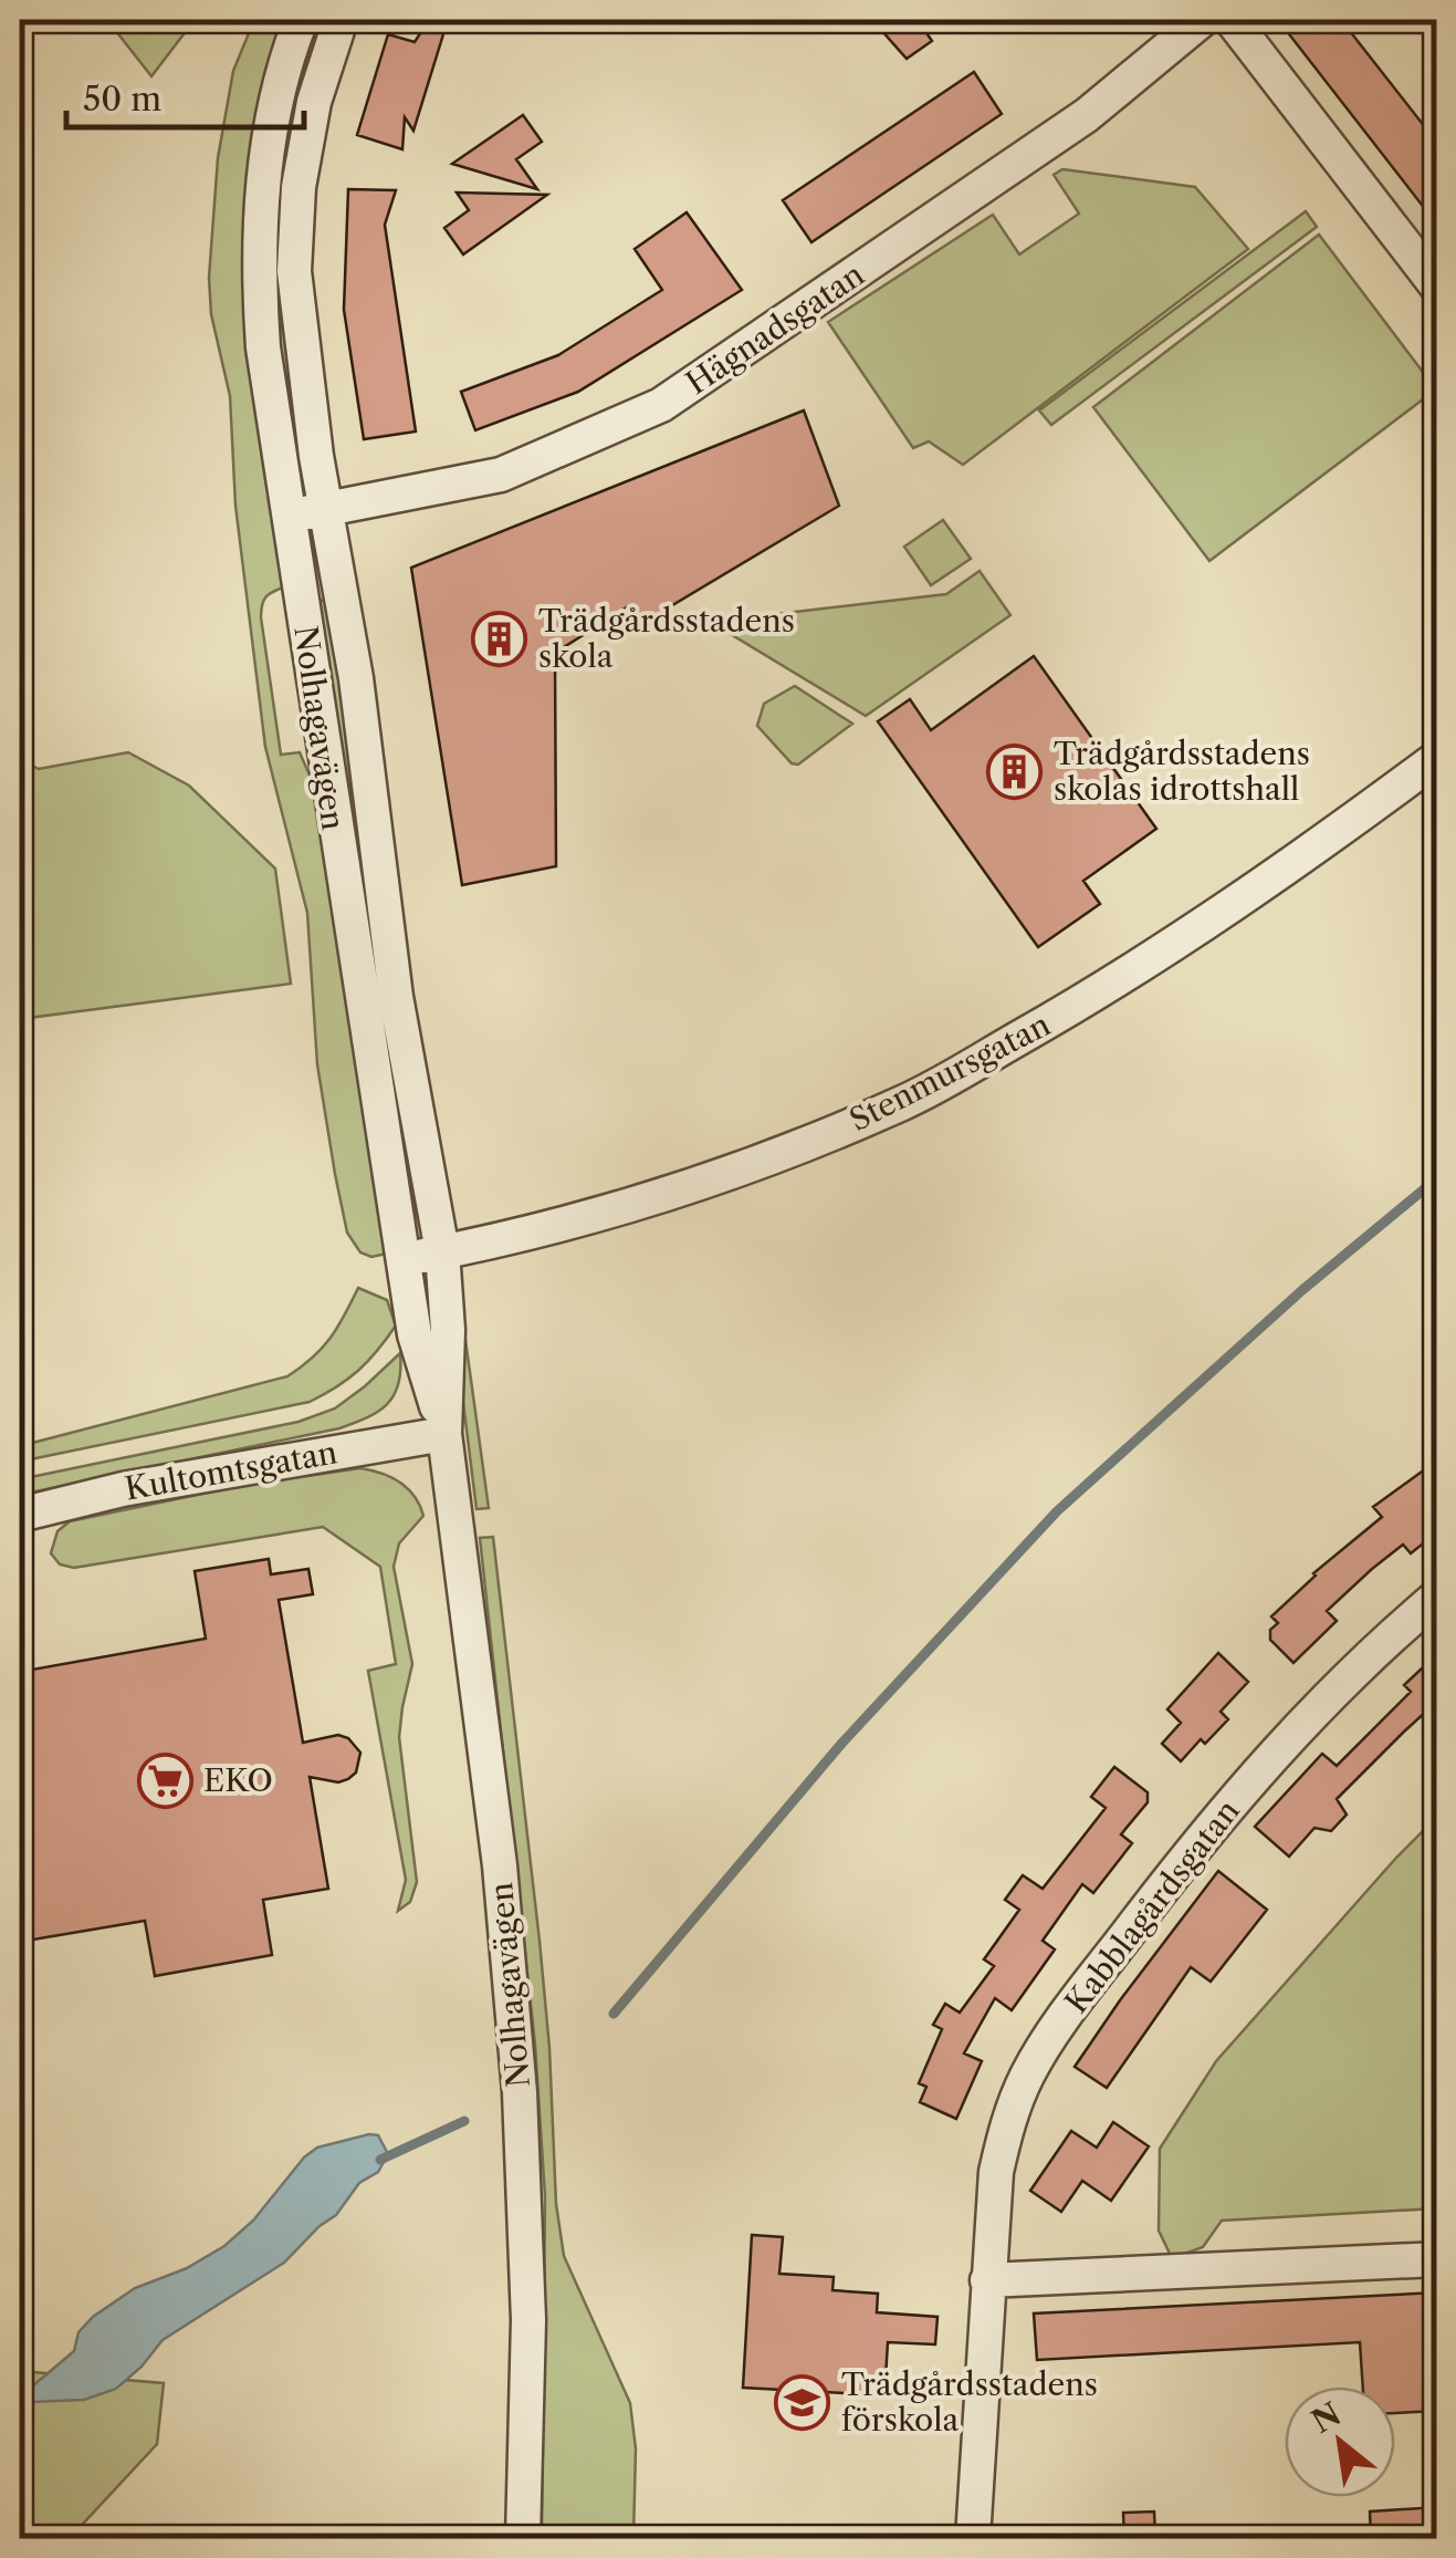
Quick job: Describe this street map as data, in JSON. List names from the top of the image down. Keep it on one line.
{"streets":{"street":["Hägnadsgatan","Nolhagavägen","Stenmursgatan","Kultomtsgatan","Kabblagårdsgatan"]},"crossings":[["Hägnadsgatan","Nolhagavägen"],["Nolhagavägen","Stenmursgatan"],["Nolhagavägen","Kultomtsgatan"]],"places":{"building":["Trädgårdsstadens skola","Trädgårdsstadens skolas idrottshall"],"supermarket":["EKO"],"school or university":["Trädgårdsstadens förskola"]},"scale_bar":"50 m","north":"top left"}
